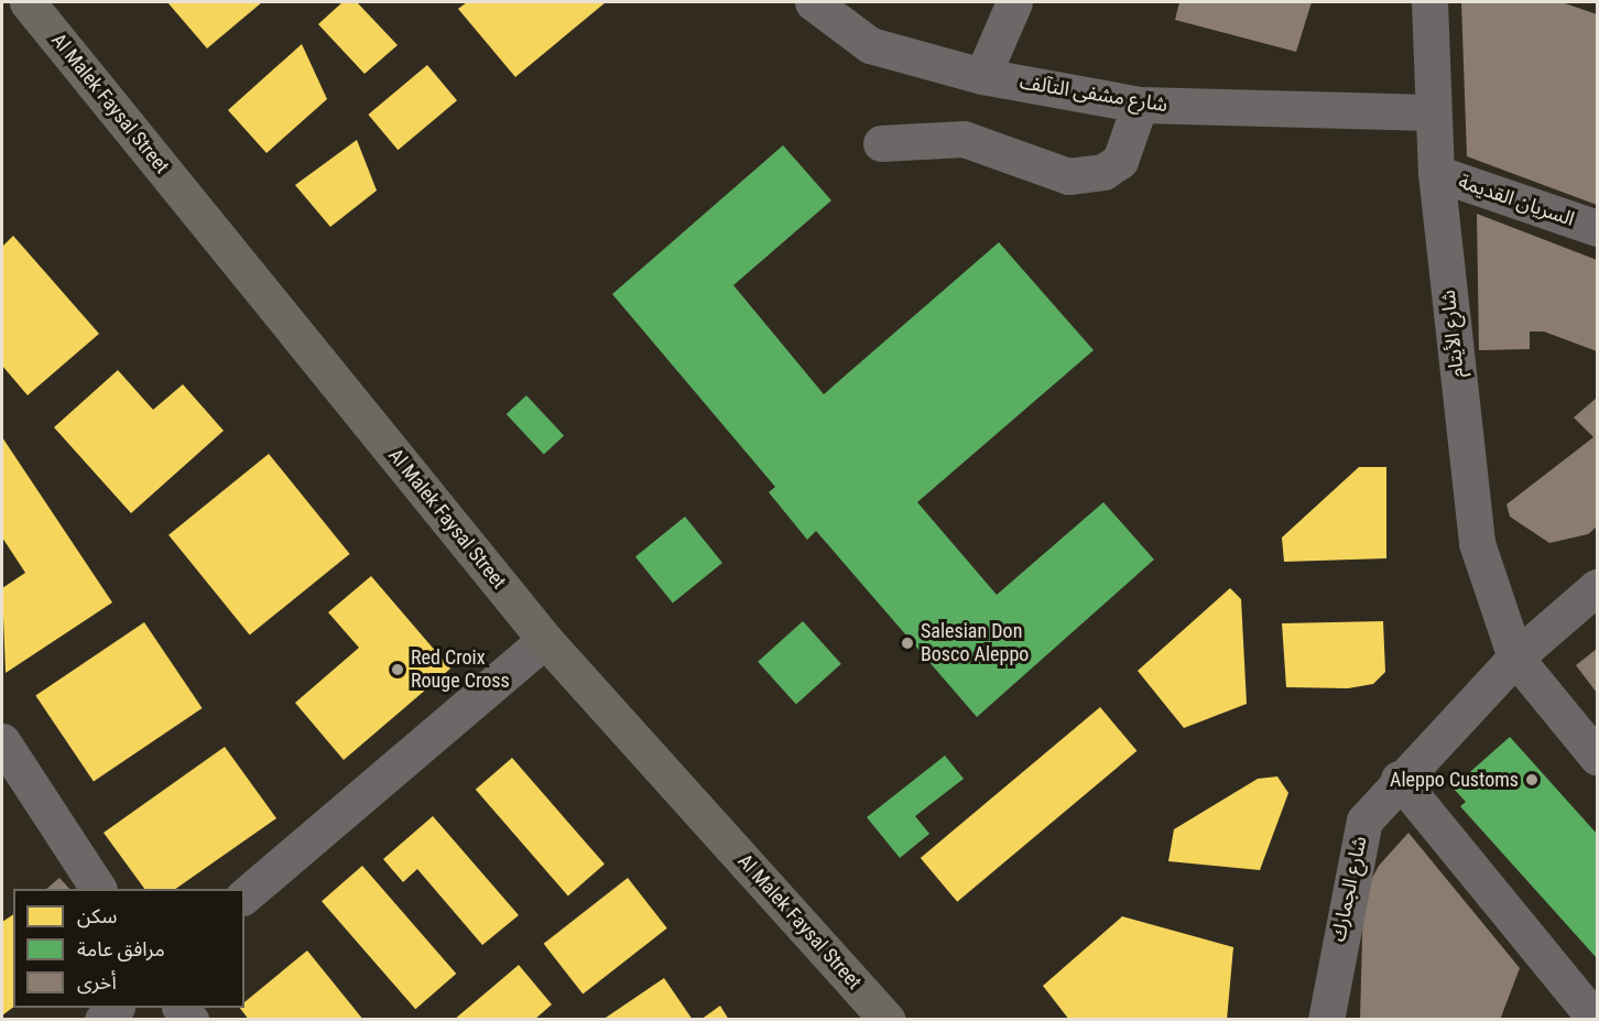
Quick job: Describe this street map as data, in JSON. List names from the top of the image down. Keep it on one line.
{"streets":{"main road":["Al Malek Faysal Street"],"street":["شارع مشفى التآلف","السريان القديمة","شارع الأيتام","شارع الجمارك"]},"crossings":[["شارع مشفى التآلف","شارع الأيتام"],["السريان القديمة","شارع الأيتام"],["شارع الأيتام","شارع الجمارك"]],"places":["Salesian Don Bosco Aleppo","Red Croix Rouge Cross","Aleppo Customs"],"legend":["سكن","مرافق عامة","أخرى"]}
